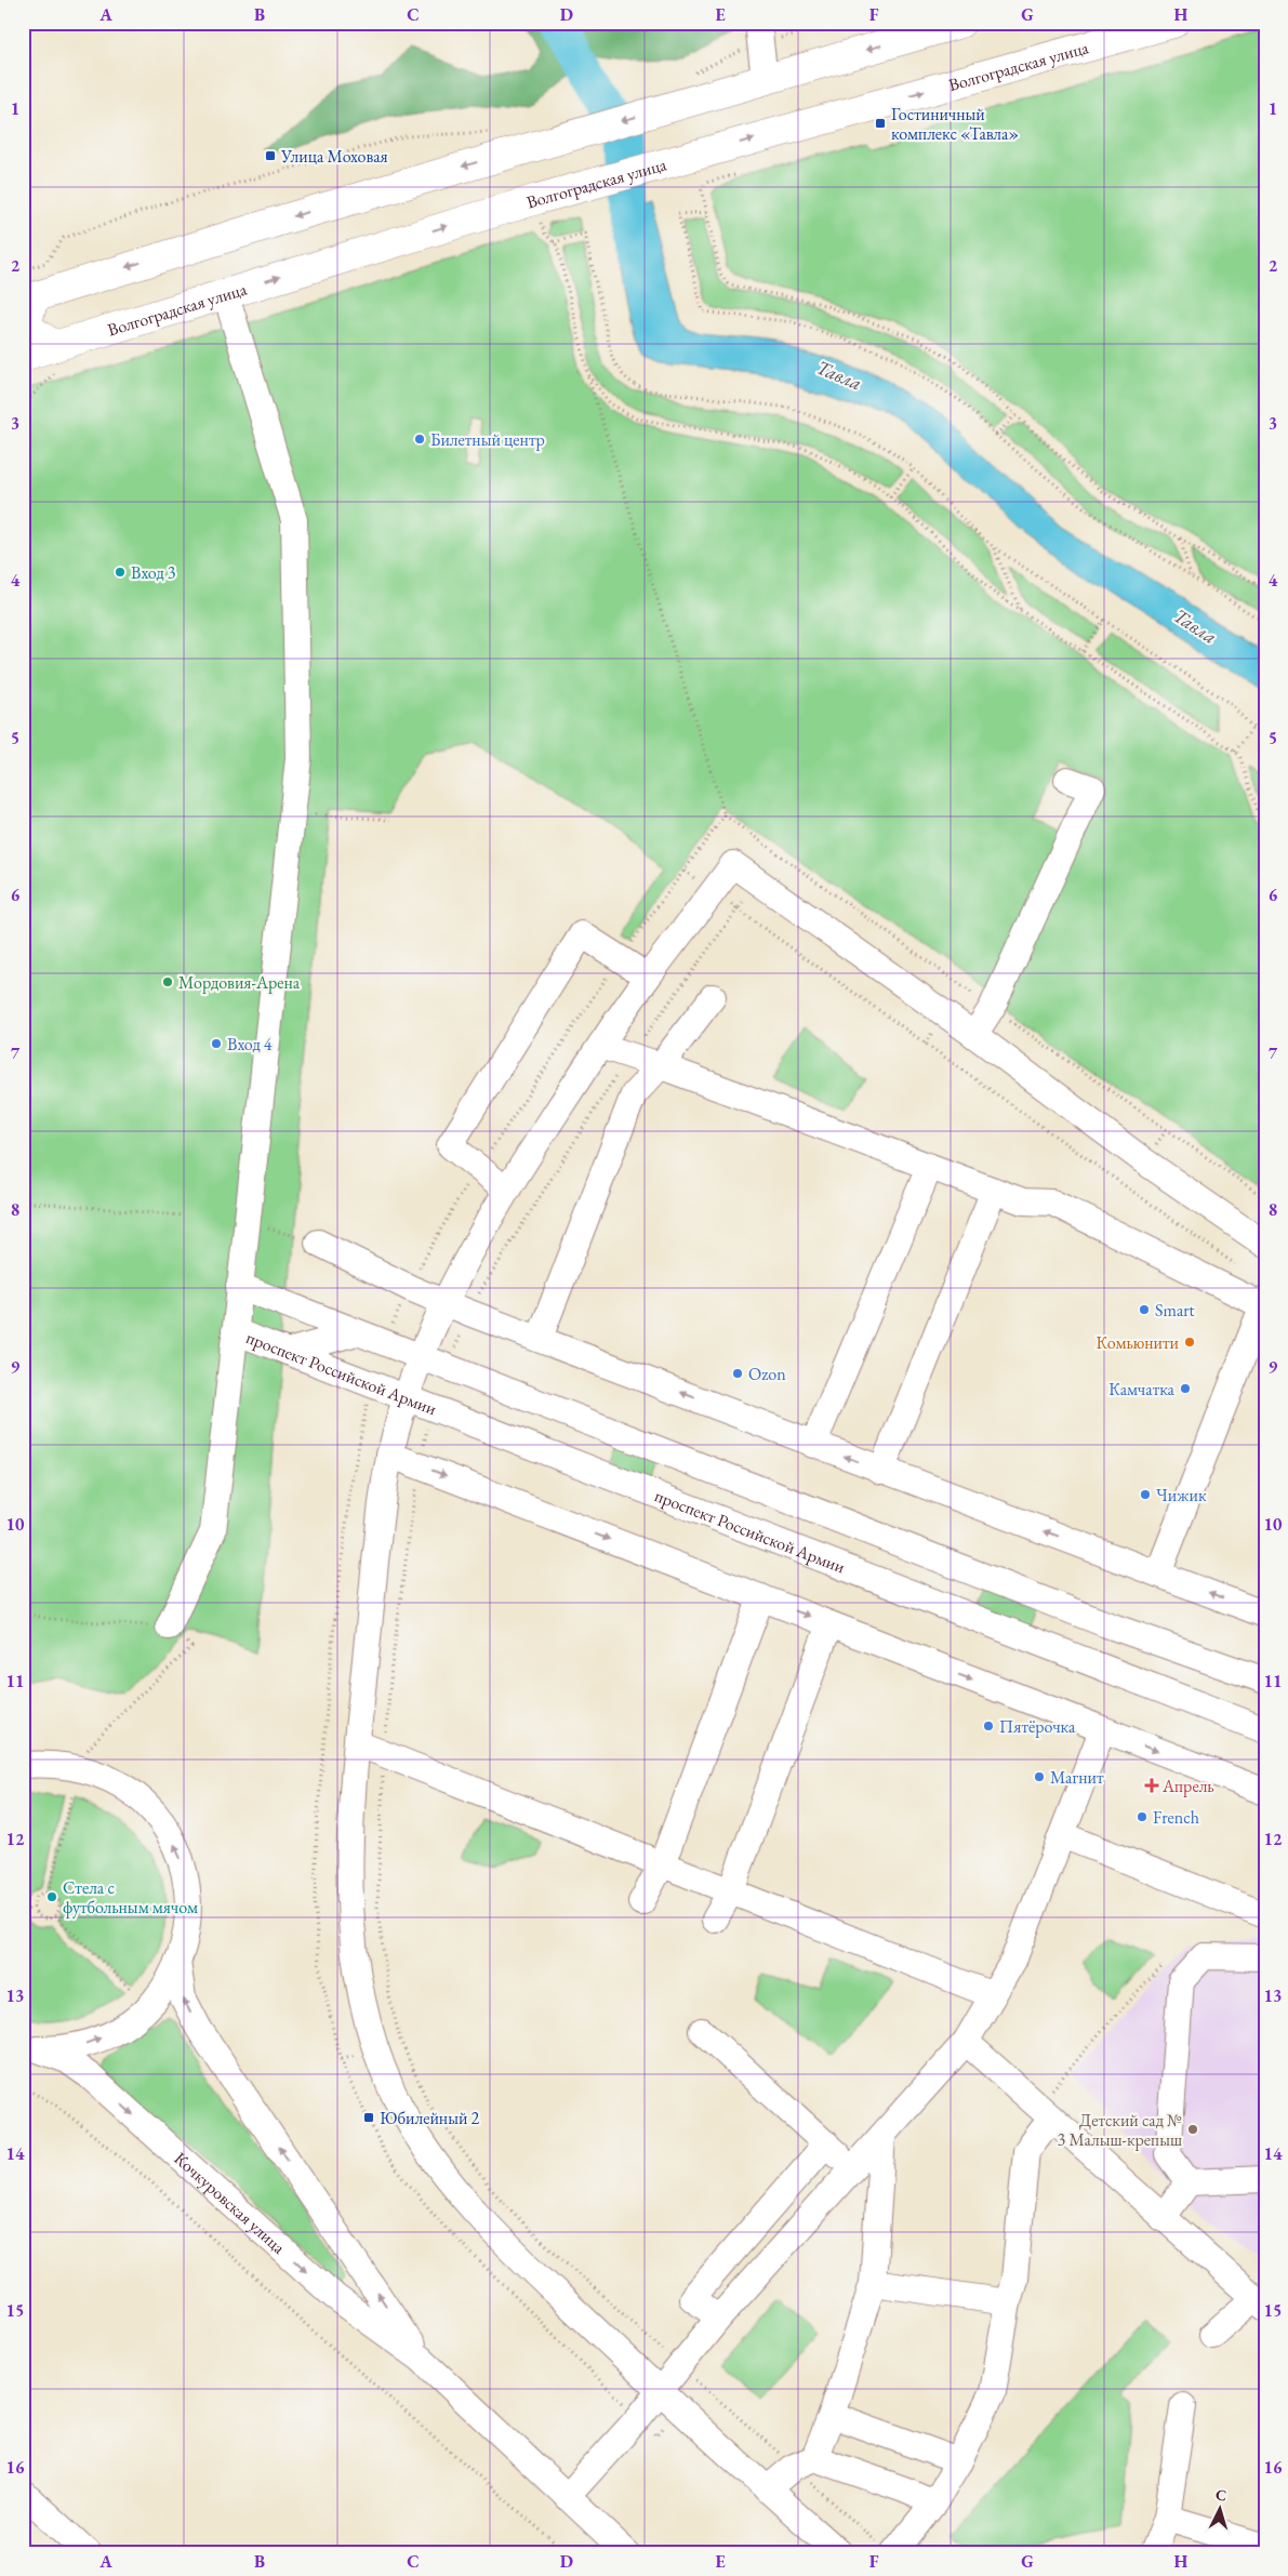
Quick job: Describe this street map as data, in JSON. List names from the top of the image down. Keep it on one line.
{"streets":{"main road":["Волгоградская улица"],"street":["проспект Российской Армии","Кочкуровская улица"]},"water":["Тавла"],"places":{"transit":["Гостиничный комплекс «Тавла»","Улица Моховая","Юбилейный 2"],"other":["Билетный центр","Вход 3","Мордовия-Арена","Вход 4","Smart","Комьюнити","Ozon","Камчатка","Чижик","Пятёрочка","Магнит","French","Стела с футбольным мячом","Детский сад № 3 Малыш-крепыш"],"health":["Апрель"]},"north":"top","grid":{"columns":["A","B","C","D","E","F","G","H"],"rows":["1","2","3","4","5","6","7","8","9","10","11","12","13","14","15","16"]}}
